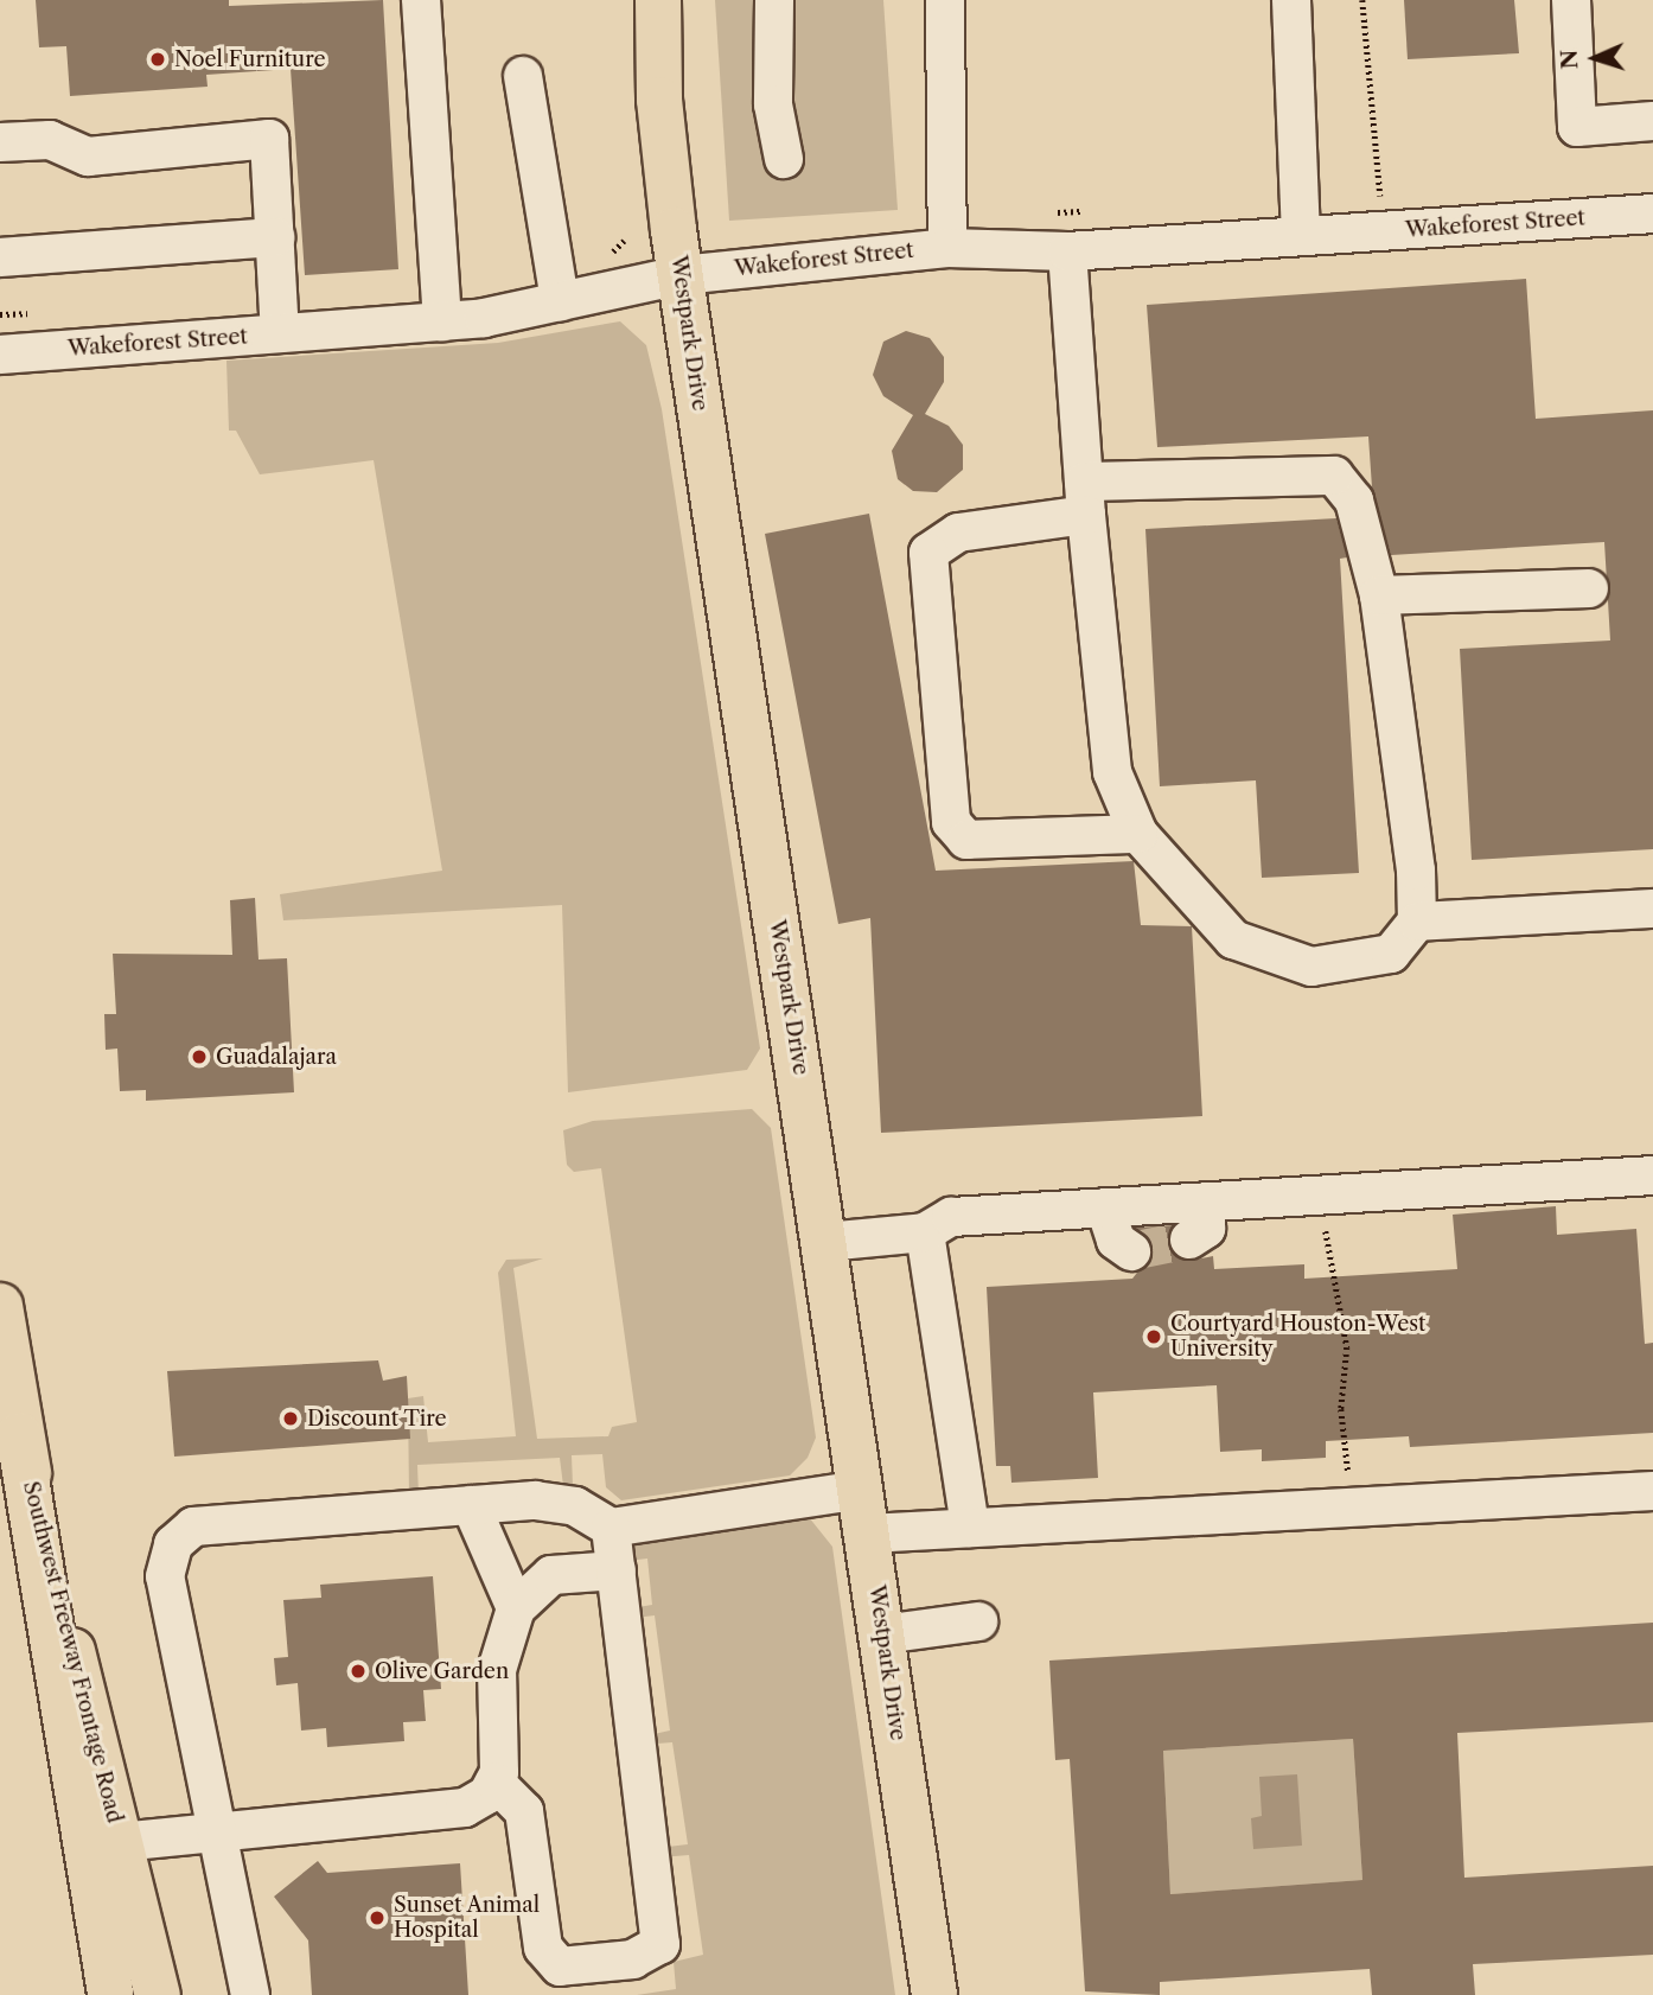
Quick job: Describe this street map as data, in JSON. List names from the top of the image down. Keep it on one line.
{"streets":{"main road":["Westpark Drive","Southwest Freeway Frontage Road"],"street":["Wakeforest Street"]},"crossings":[["Wakeforest Street","Westpark Drive"]],"places":["Noel Furniture","Guadalajara","Courtyard Houston-West University","Discount Tire","Olive Garden","Sunset Animal Hospital"],"north":"left"}
